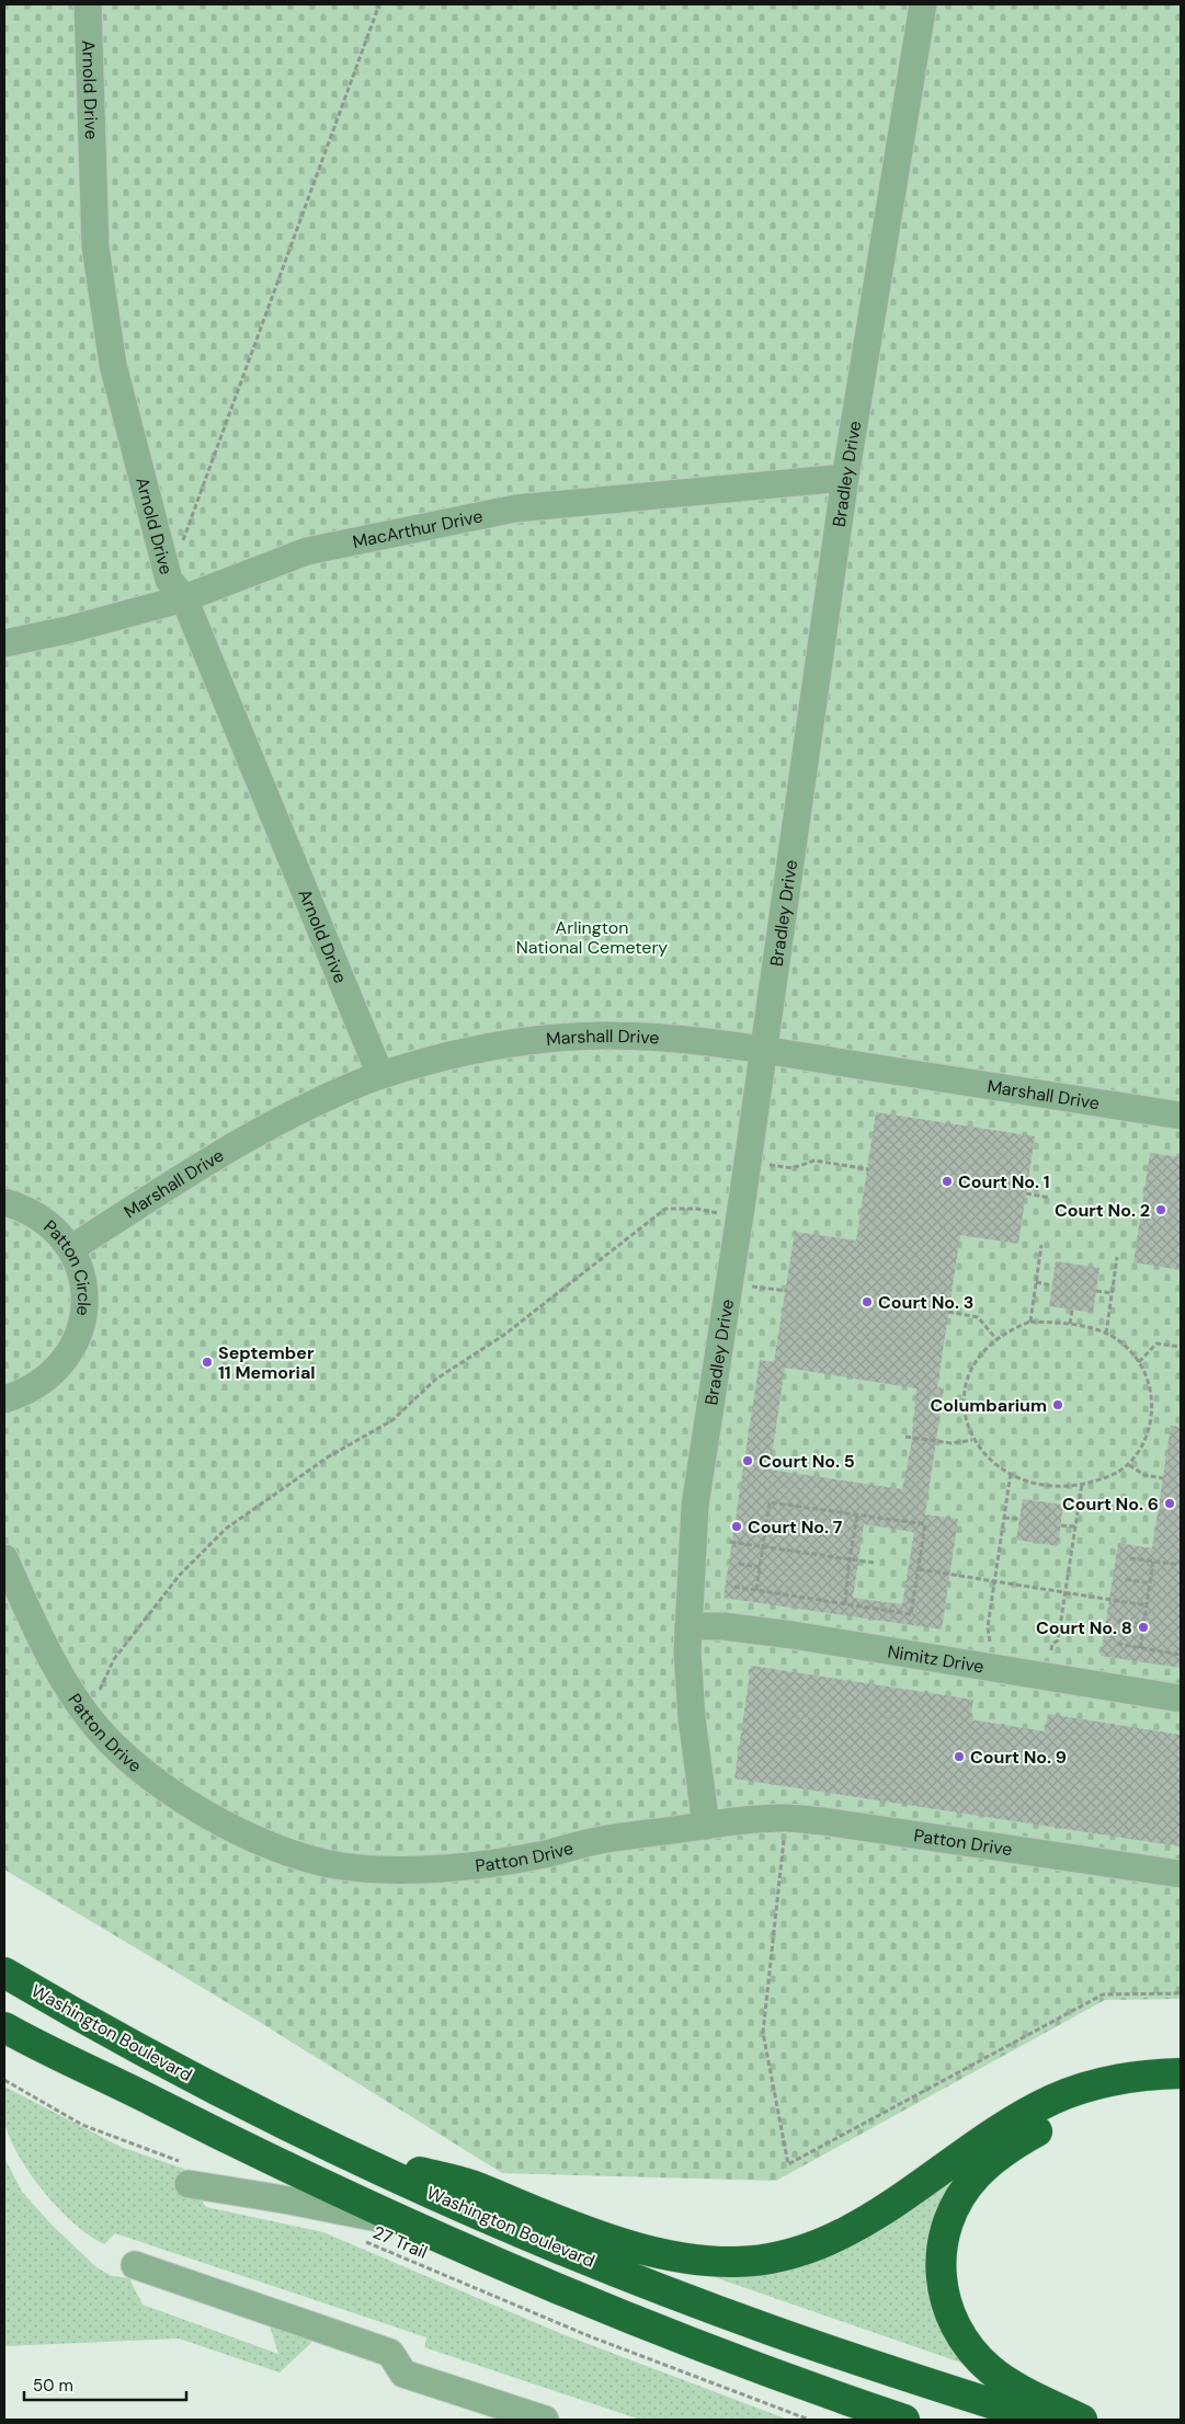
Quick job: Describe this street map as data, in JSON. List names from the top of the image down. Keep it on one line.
{"streets":{"highway":["Washington Boulevard"],"lane":["Arnold Drive","Bradley Drive","MacArthur Drive","Marshall Drive","Patton Circle","Nimitz Drive","Patton Drive"],"path":["27 Trail"]},"crossings":[["Arnold Drive","MacArthur Drive"],["Arnold Drive","Marshall Drive"],["Bradley Drive","MacArthur Drive"],["Bradley Drive","Marshall Drive"],["Bradley Drive","Nimitz Drive"],["Bradley Drive","Patton Drive"],["Marshall Drive","Patton Circle"]],"parks":["Arlington National Cemetery"],"places":["Court No. 1","Court No. 2","Court No. 3","September 11 Memorial","Columbarium","Court No. 5","Court No. 6","Court No. 7","Court No. 8","Court No. 9"],"scale_bar":"50 m"}
